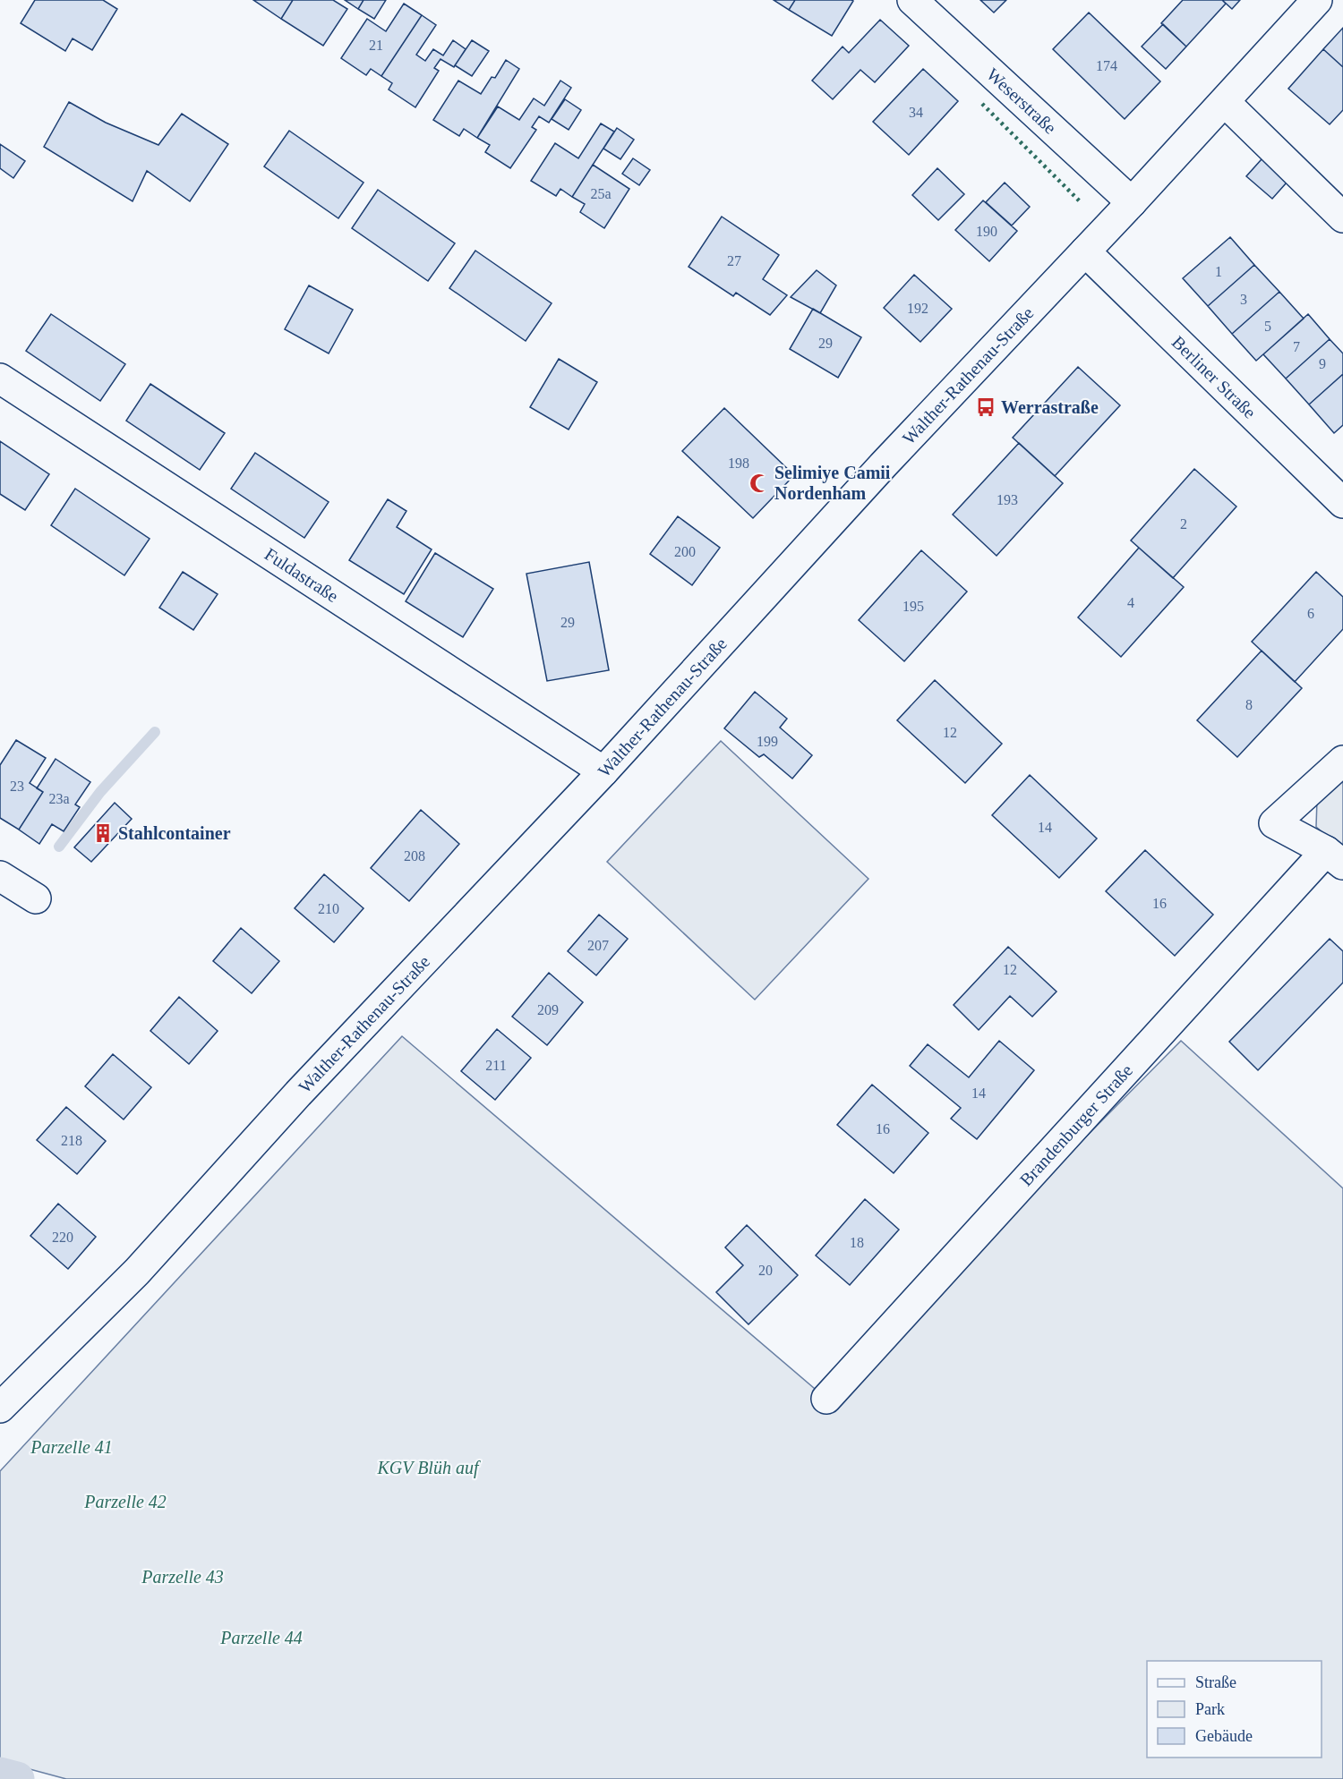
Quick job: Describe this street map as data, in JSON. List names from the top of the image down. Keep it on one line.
{"streets":{"street":["Weserstraße","Walther-Rathenau-Straße","Berliner Straße","Fuldastraße","Brandenburger Straße"]},"crossings":[["Weserstraße","Walther-Rathenau-Straße"],["Walther-Rathenau-Straße","Berliner Straße"],["Walther-Rathenau-Straße","Fuldastraße"]],"parks":["Parzelle 41","KGV Blüh auf","Parzelle 42","Parzelle 43","Parzelle 44"],"places":{"bus stop":["Werrastraße"],"mosque":["Selimiye Camii Nordenham"],"building":["Stahlcontainer"]},"house_numbers":["21","174","34","25a","190","27","1","3","192","5","29","7","9","198","193","2","200","4","195","6","29","8","12","199","23","23a","14","208","16","210","207","12","209","211","14","16","218","220","18","20"],"legend":["Straße","Park","Gebäude"]}
